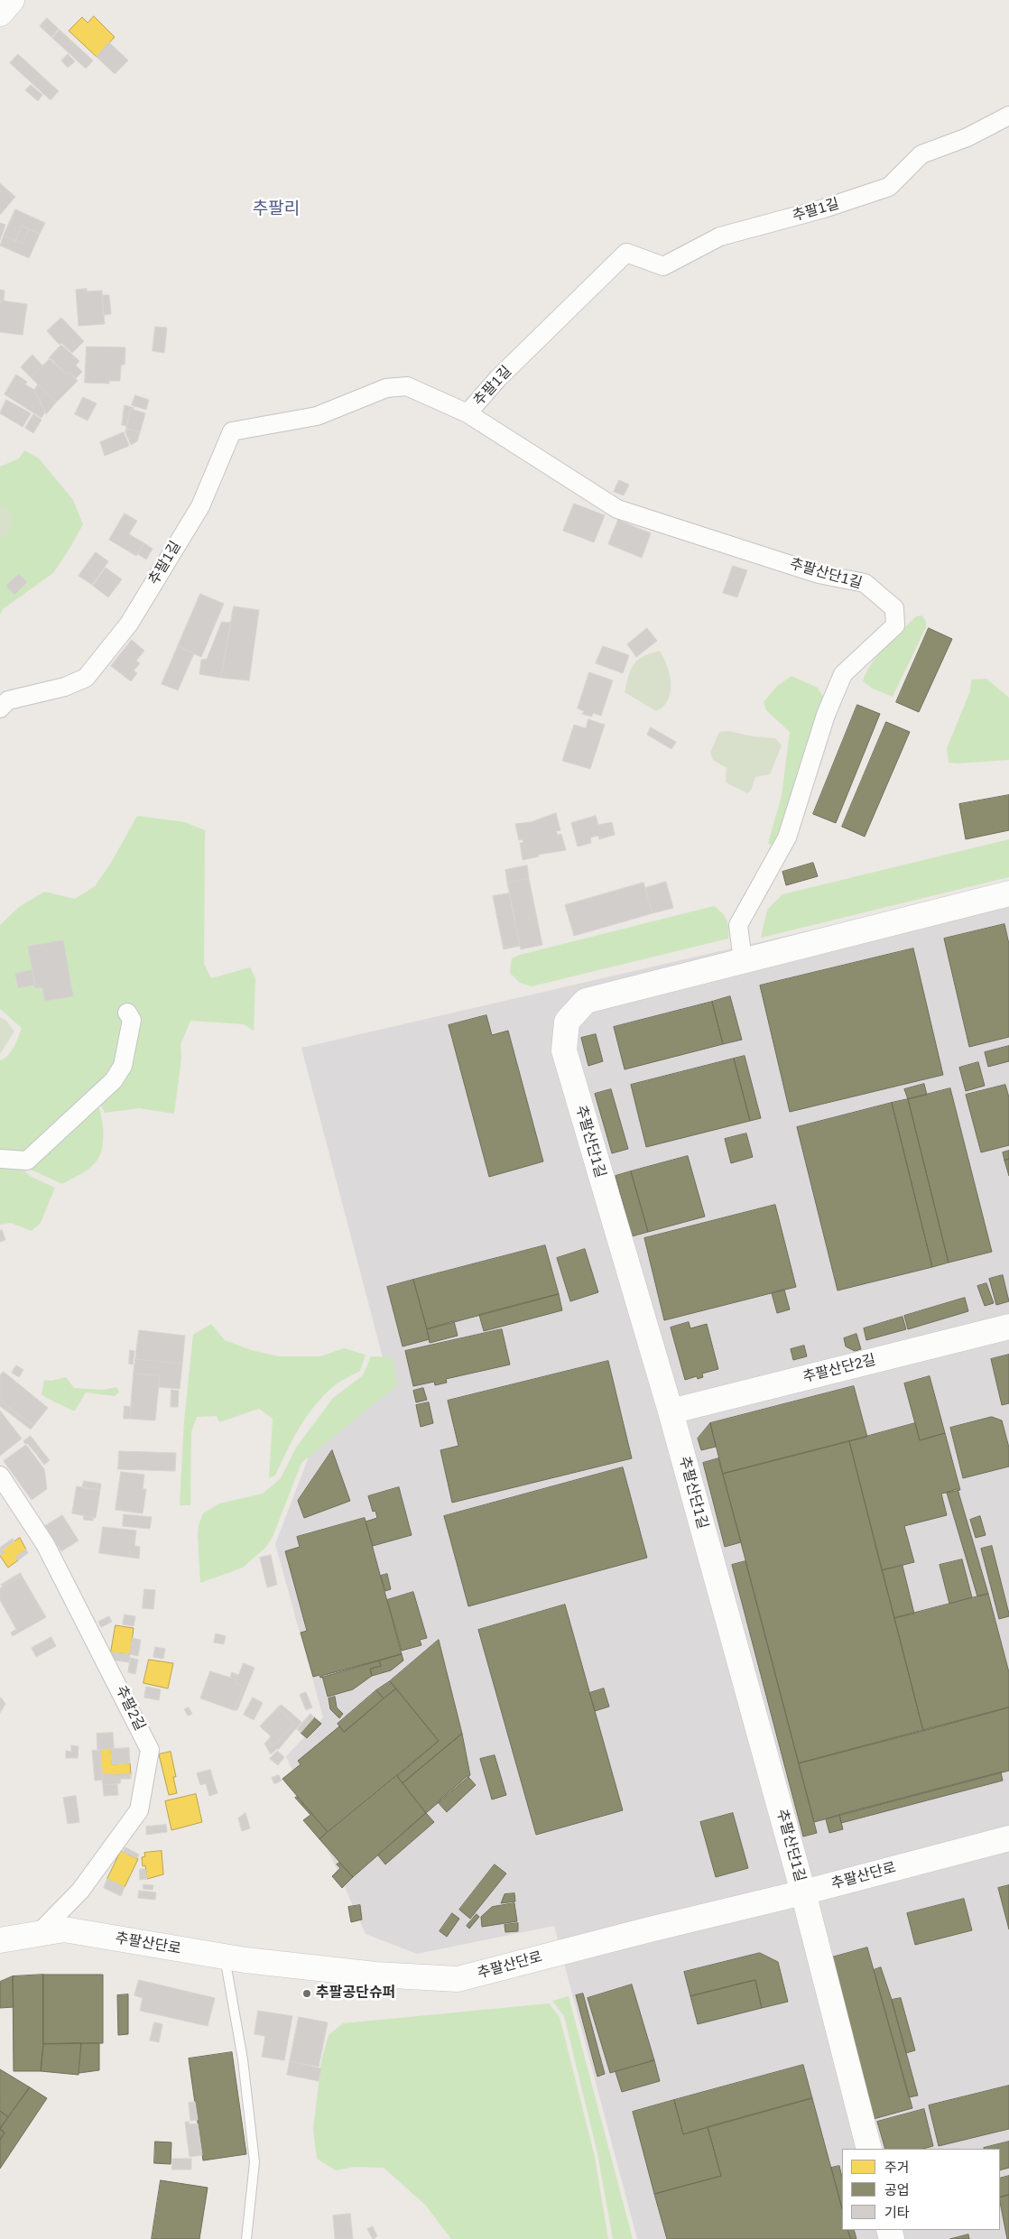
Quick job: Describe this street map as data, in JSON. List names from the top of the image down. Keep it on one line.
{"streets":{"street":["추팔1길","추팔산단1길","추팔산단2길","추팔2길","추팔산단로"]},"crossings":[["추팔1길","추팔산단1길"],["추팔산단1길","추팔산단2길"],["추팔산단1길","추팔산단로"],["추팔2길","추팔산단로"]],"districts":["추팔리"],"places":["추팔공단슈퍼"],"legend":["주거","공업","기타"]}
